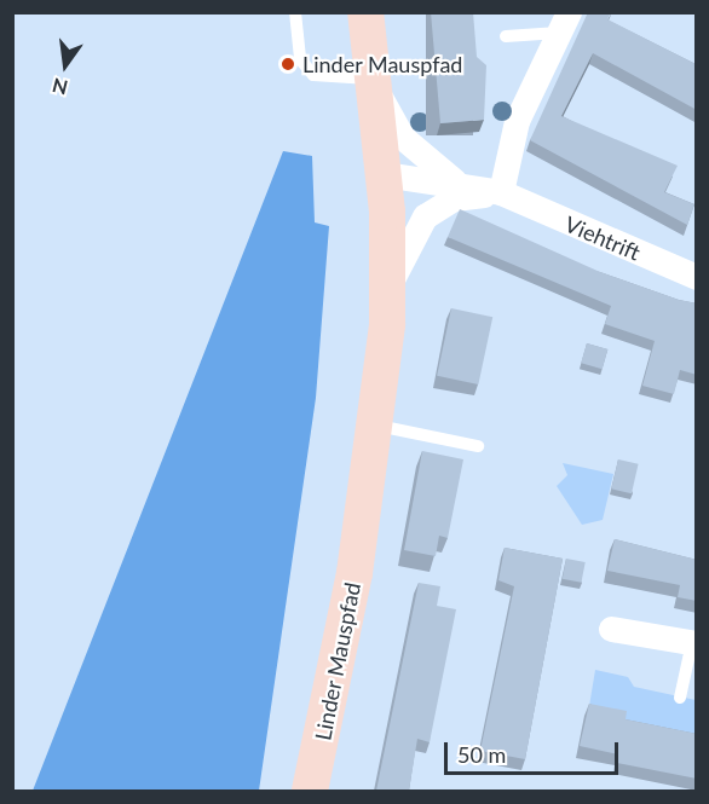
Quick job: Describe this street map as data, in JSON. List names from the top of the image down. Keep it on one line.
{"streets":{"street":["Viehtrift","Linder Mauspfad"]},"crossings":[["Viehtrift","Linder Mauspfad"]],"places":["Linder Mauspfad"],"scale_bar":"50 m","north":"bottom"}
